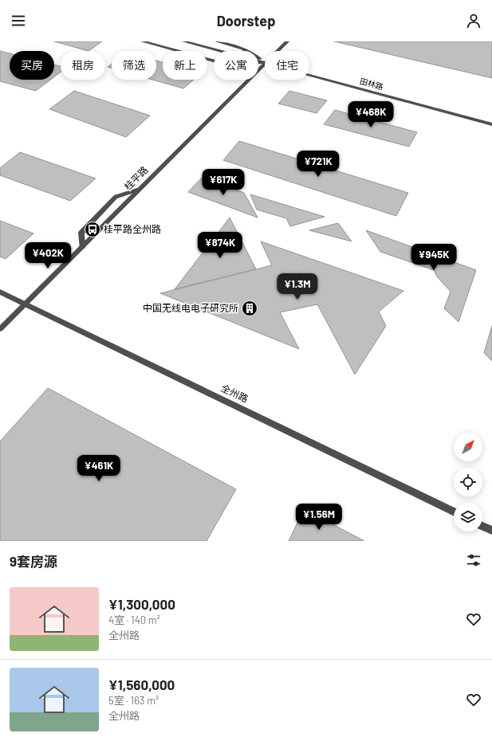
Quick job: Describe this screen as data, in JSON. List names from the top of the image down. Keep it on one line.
{"streets":{"street":["田林路","桂平路","全州路"]},"crossings":[["桂平路","全州路"]],"places":{"bus stop":["桂平路全州路"],"building":["中国无线电电子研究所"]},"north":"top right","page":{"header":"Doorstep","chip":["买房","租房","筛选","新上","公寓","住宅"],"price":["¥468K","¥721K","¥617K","¥874K","¥402K","¥945K","¥1.3M","¥461K","¥1.56M"],"heading":"9套房源","list":[{"name":"¥1,300,000","note":"4室 · 140 m² · 全州路"},{"name":"¥1,560,000","note":"5室 · 163 m² · 全州路"}]}}
